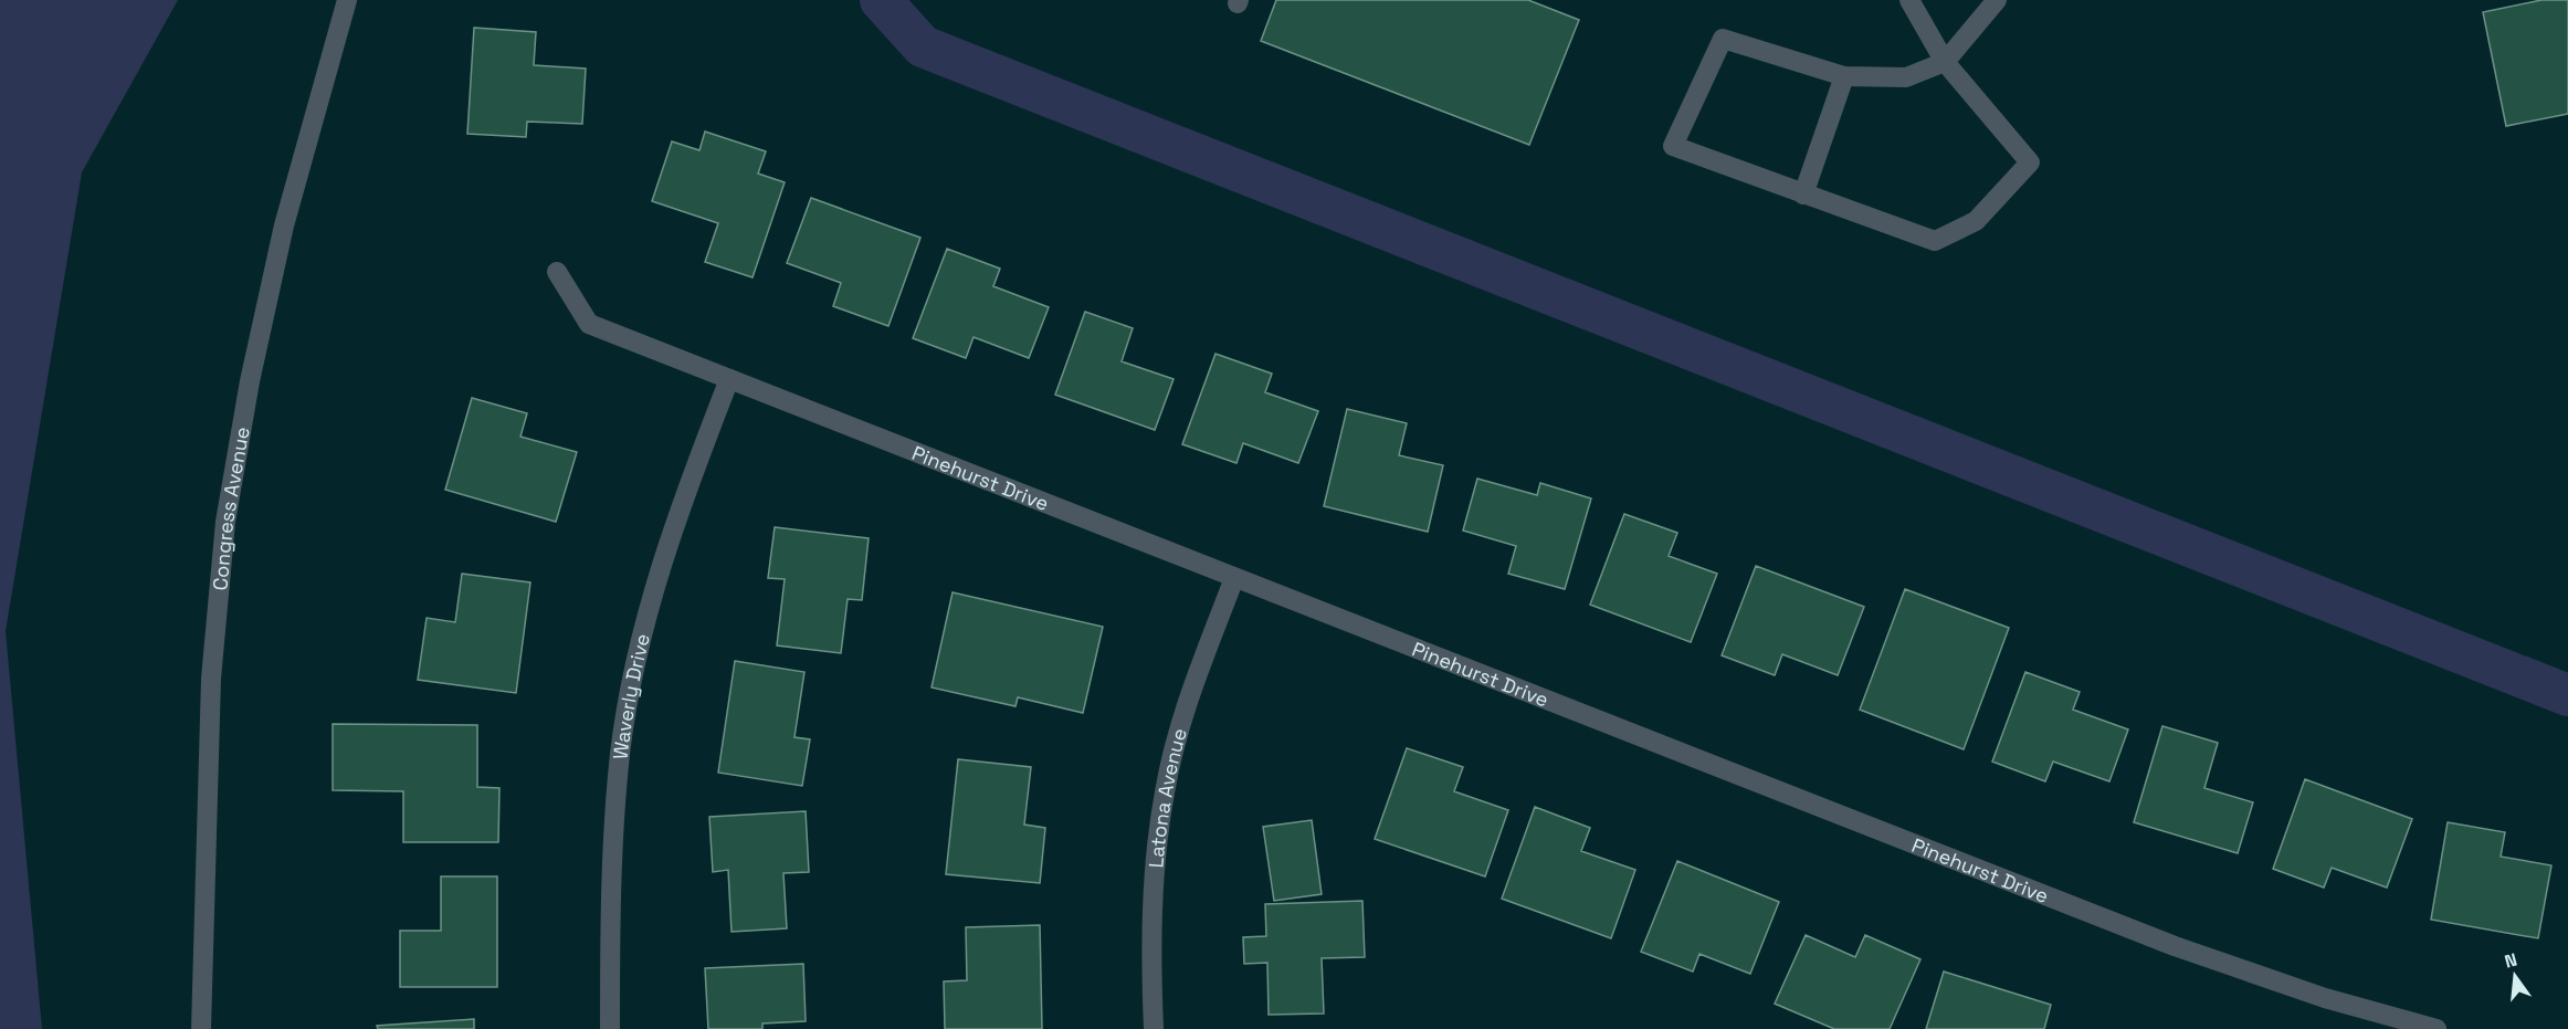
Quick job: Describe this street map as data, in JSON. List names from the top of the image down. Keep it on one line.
{"streets":{"street":["Pinehurst Drive","Congress Avenue","Waverly Drive","Latona Avenue"]},"crossings":[["Pinehurst Drive","Waverly Drive"],["Pinehurst Drive","Latona Avenue"]],"north":"top"}
